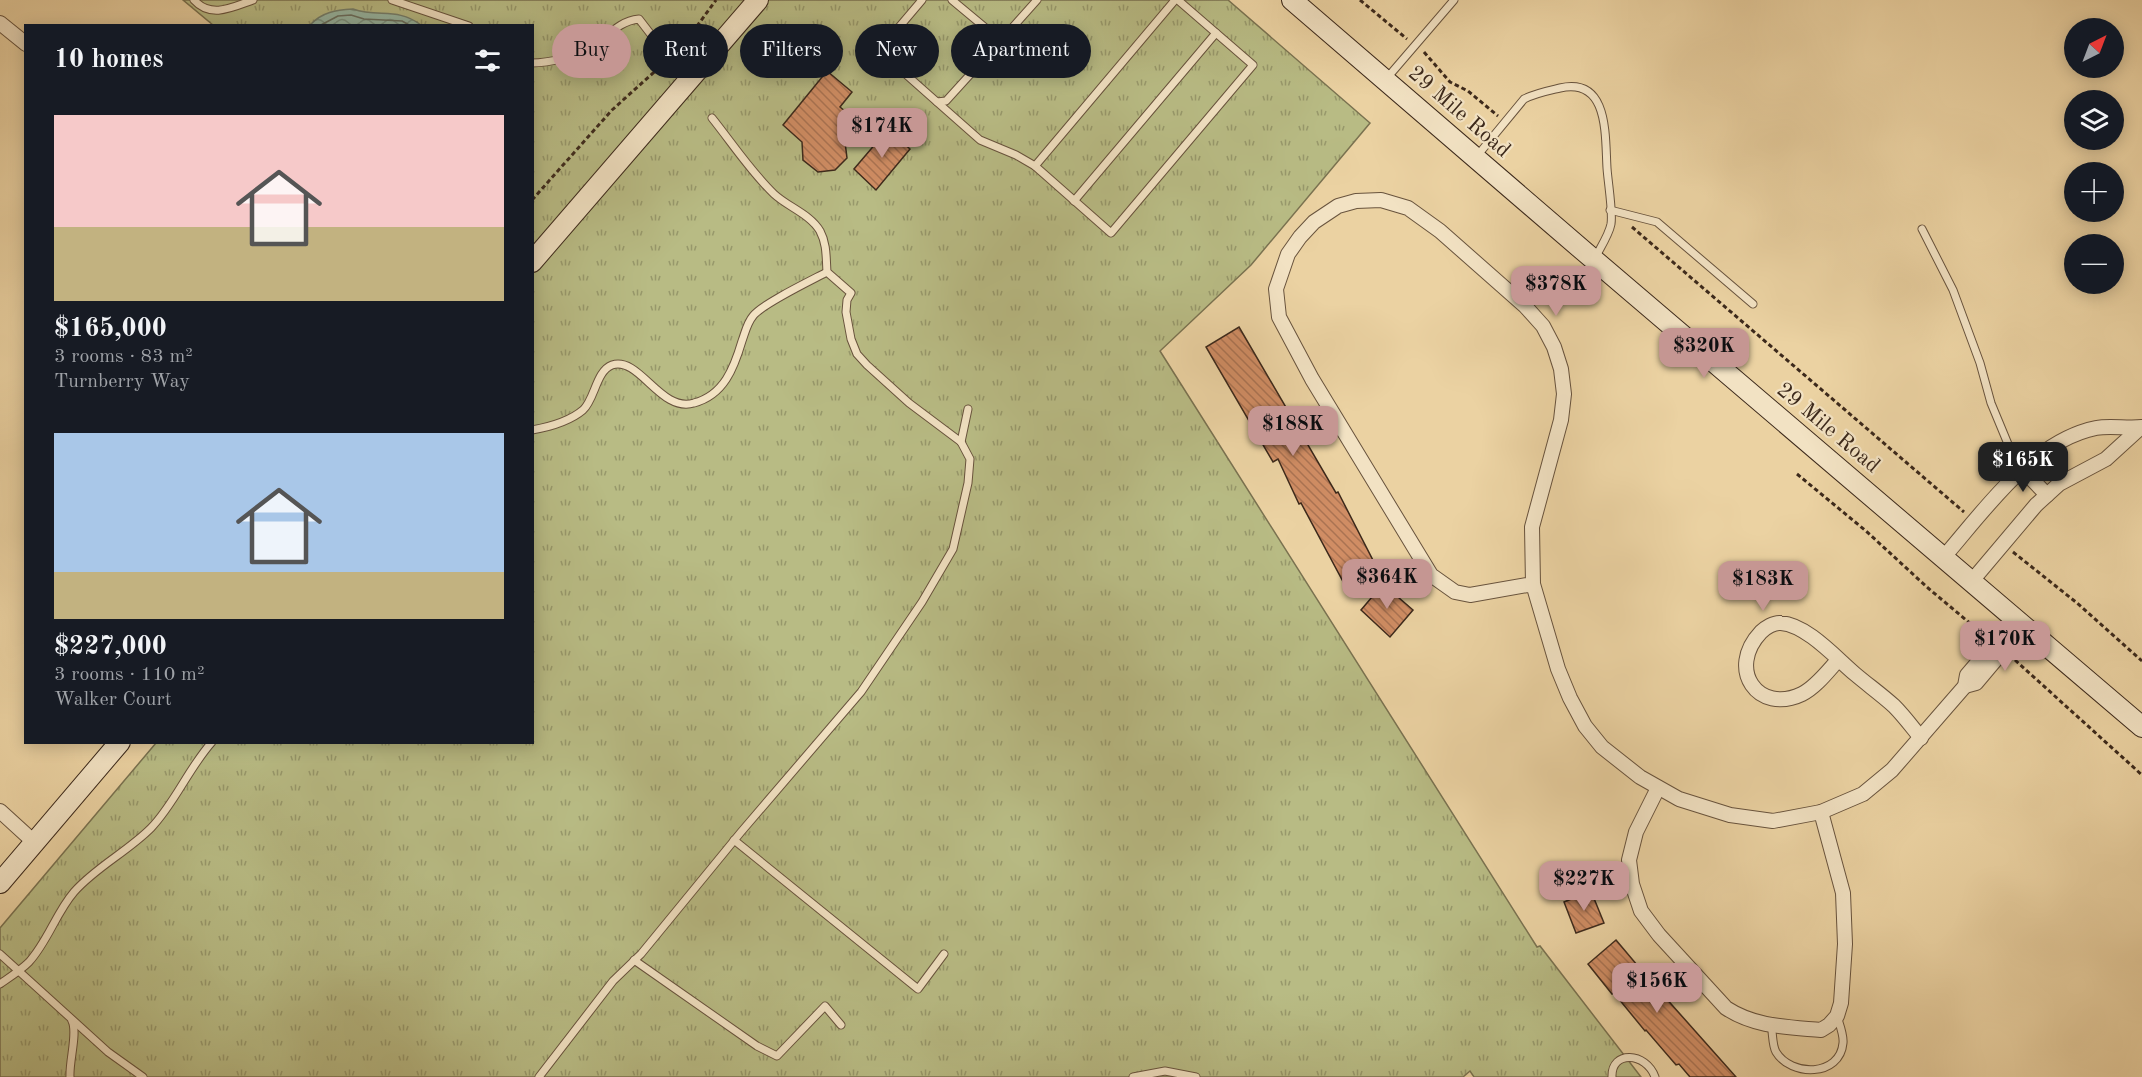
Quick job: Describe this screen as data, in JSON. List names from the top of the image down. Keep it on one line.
{"streets":{"street":["29 Mile Road"]},"north":"top right","page":{"map_buttons":["+","−"],"chip":["Buy","Rent","Filters","New","Apartment"],"heading":"10 homes","list":[{"name":"$165,000","note":"3 rooms · 83 m² · Turnberry Way"},{"name":"$227,000","note":"3 rooms · 110 m² · Walker Court"}],"price":["$174K","$378K","$320K","$188K","$165K","$364K","$183K","$170K","$227K","$156K"]}}
